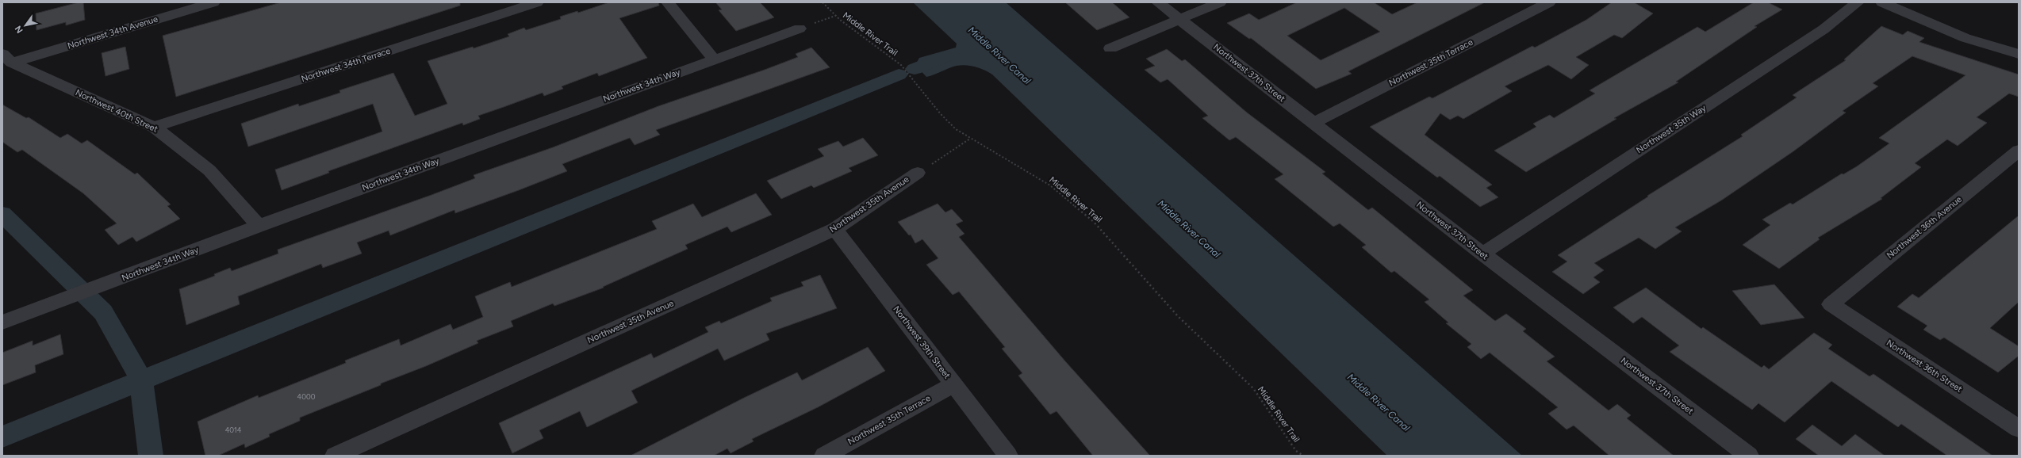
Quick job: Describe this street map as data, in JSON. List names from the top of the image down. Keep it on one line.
{"streets":{"street":["Northwest 34th Avenue","Northwest 35th Terrace","Northwest 34th Terrace","Northwest 37th Street","Northwest 34th Way","Northwest 40th Street","Northwest 35th Way","Northwest 35th Avenue","Northwest 36th Avenue","Northwest 39th Street","Northwest 36th Street"],"path":["Middle River Trail"]},"crossings":[["Northwest 34th Avenue","Northwest 40th Street"],["Northwest 35th Terrace","Northwest 37th Street"],["Northwest 35th Terrace","Northwest 39th Street"],["Northwest 34th Terrace","Northwest 40th Street"],["Northwest 37th Street","Northwest 35th Way"],["Northwest 34th Way","Northwest 40th Street"],["Northwest 35th Avenue","Northwest 39th Street"],["Northwest 36th Avenue","Northwest 36th Street"]],"water":["Middle River Canal"],"house_numbers":["4000","4014"],"north":"bottom left"}
